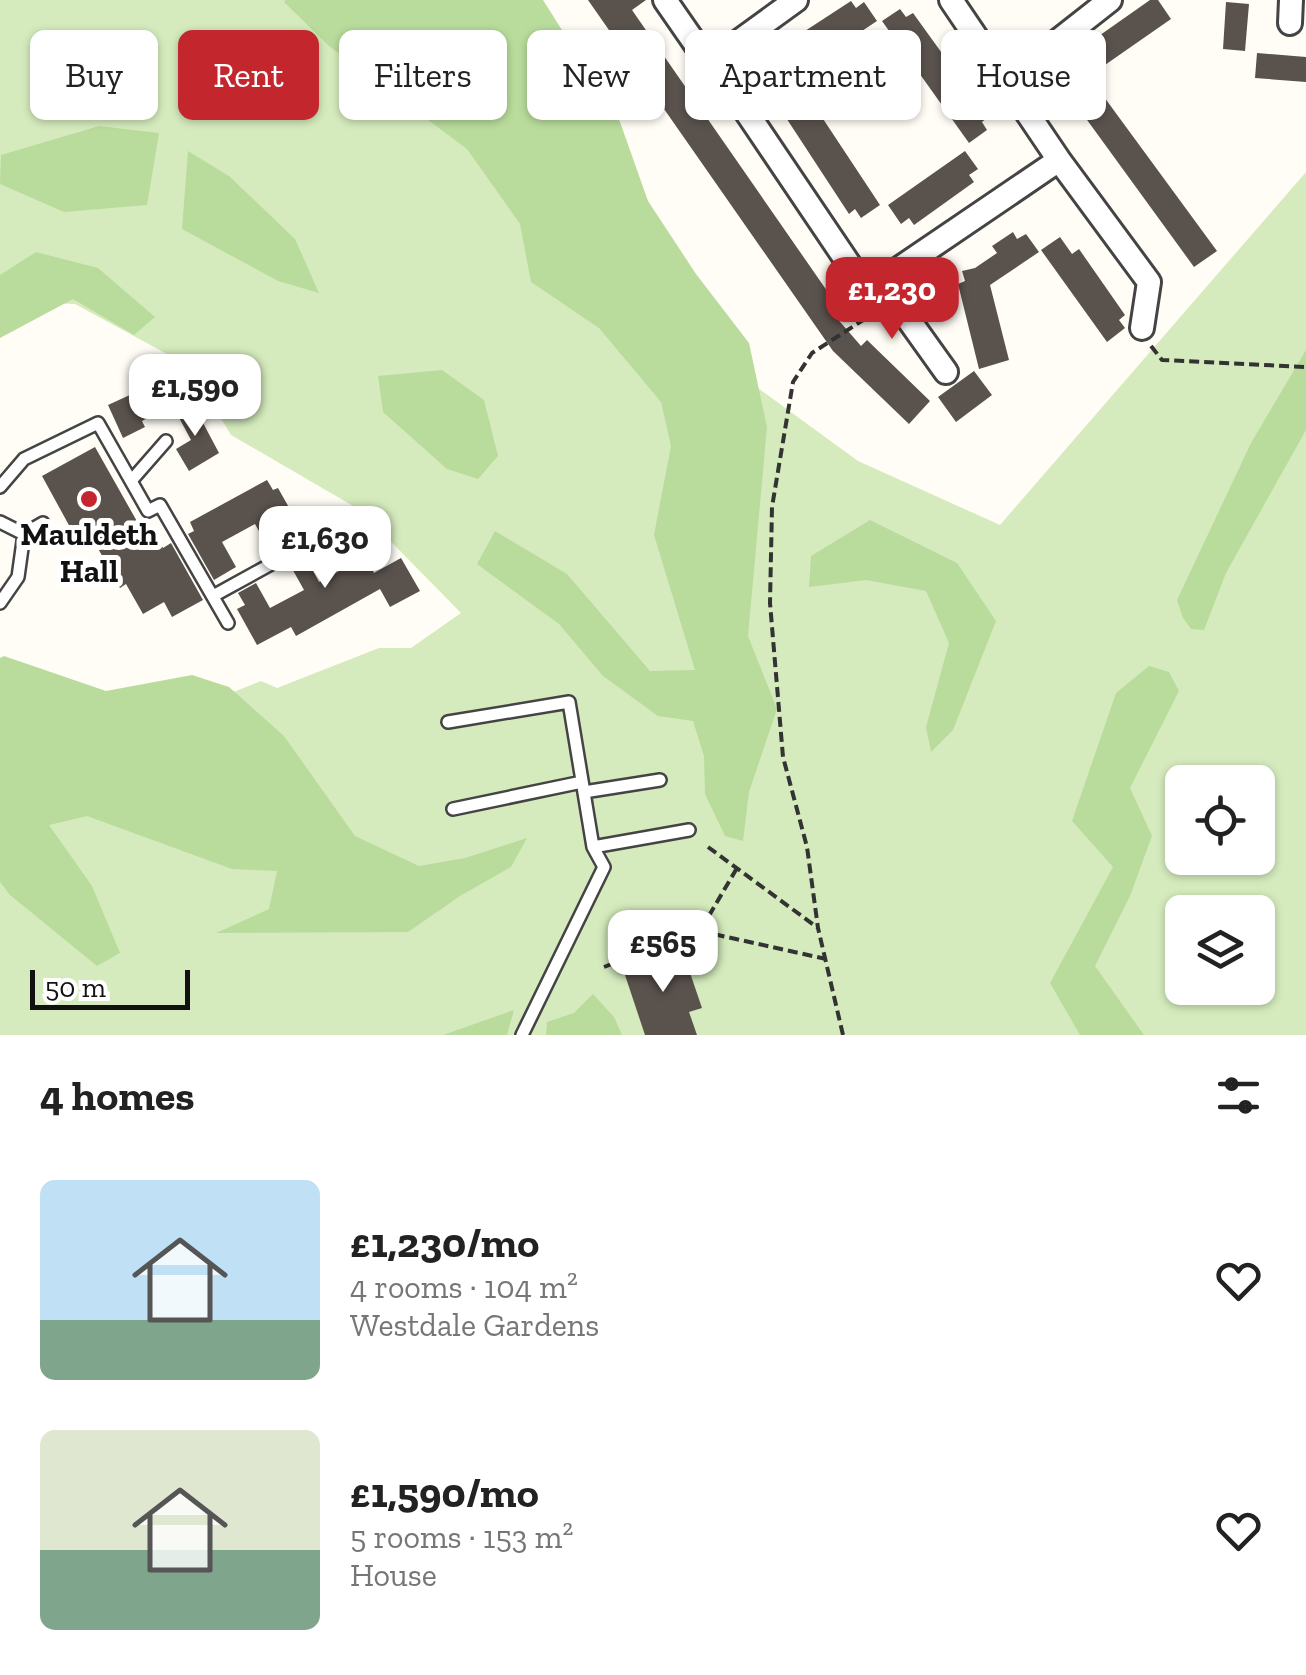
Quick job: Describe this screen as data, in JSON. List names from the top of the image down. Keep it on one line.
{"places":["Mauldeth Hall"],"scale_bar":"50 m","page":{"chip":["Buy","Rent","Filters","New","Apartment","House"],"price":["£1,230","£1,590","£1,630","£565"],"scale":"50 m","heading":"4 homes","list":[{"name":"£1,230/mo","note":"4 rooms · 104 m² · Westdale Gardens"},{"name":"£1,590/mo","note":"5 rooms · 153 m² · House"}]}}
